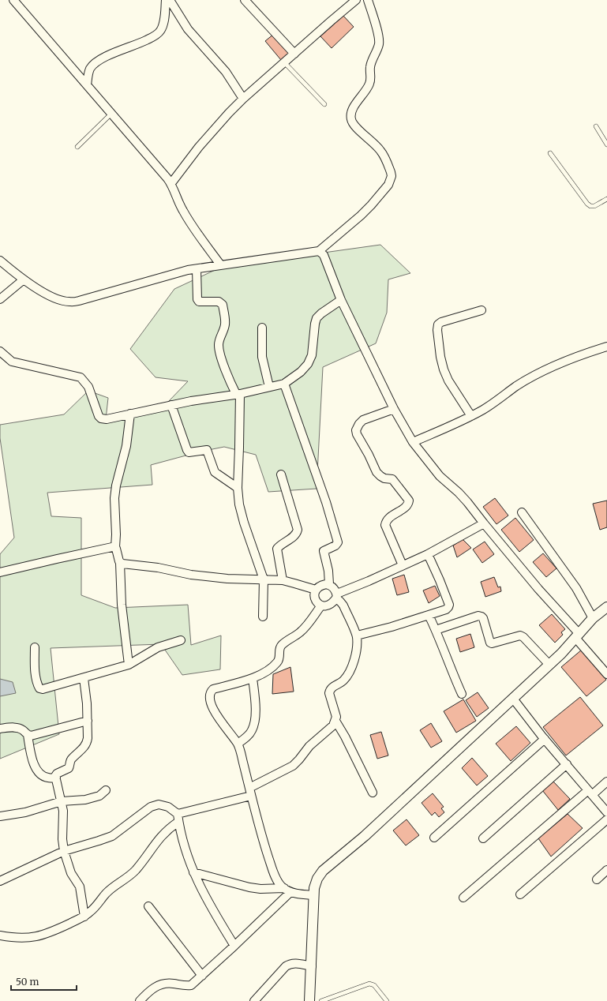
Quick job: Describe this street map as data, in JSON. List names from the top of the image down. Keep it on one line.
{"scale_bar":"50 m"}
